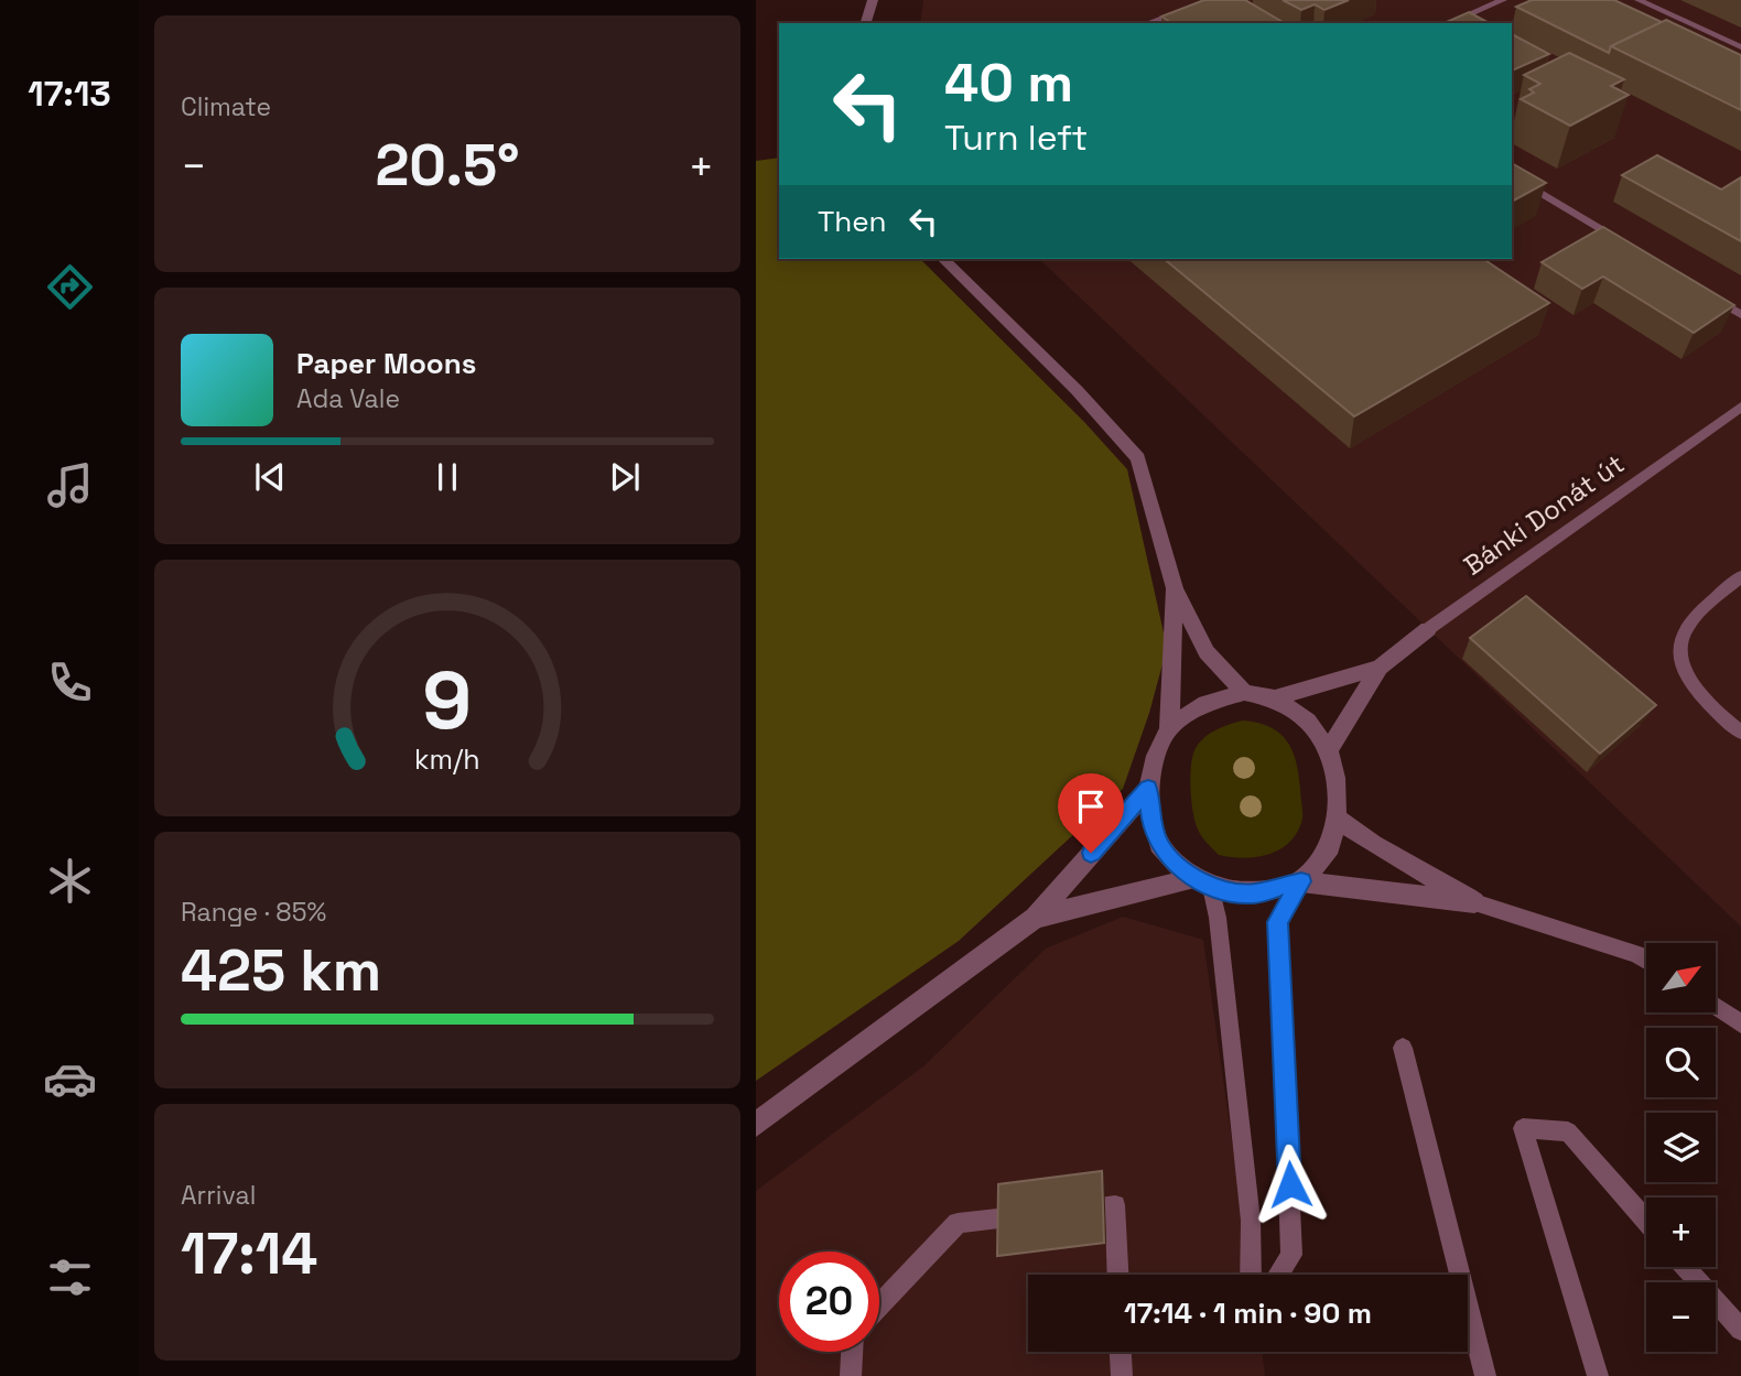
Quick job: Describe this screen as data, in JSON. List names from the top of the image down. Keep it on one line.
{"streets":{"street":["Bánki Donát út"]},"north":"top right","page":{"tabs":"17:13","tile":["Climate",["Range · 85%","425 km"],["Arrival","17:14"]],"turn":["40 m","Turn left"],"heat":["−","20.5°","+"],"then":"Then","song":["Paper Moons","Ada Vale"],"map_buttons":["+","−"],"limit":"20","trip":"17:14 · 1 min · 90 m","gauge":["9","km/h"]}}
